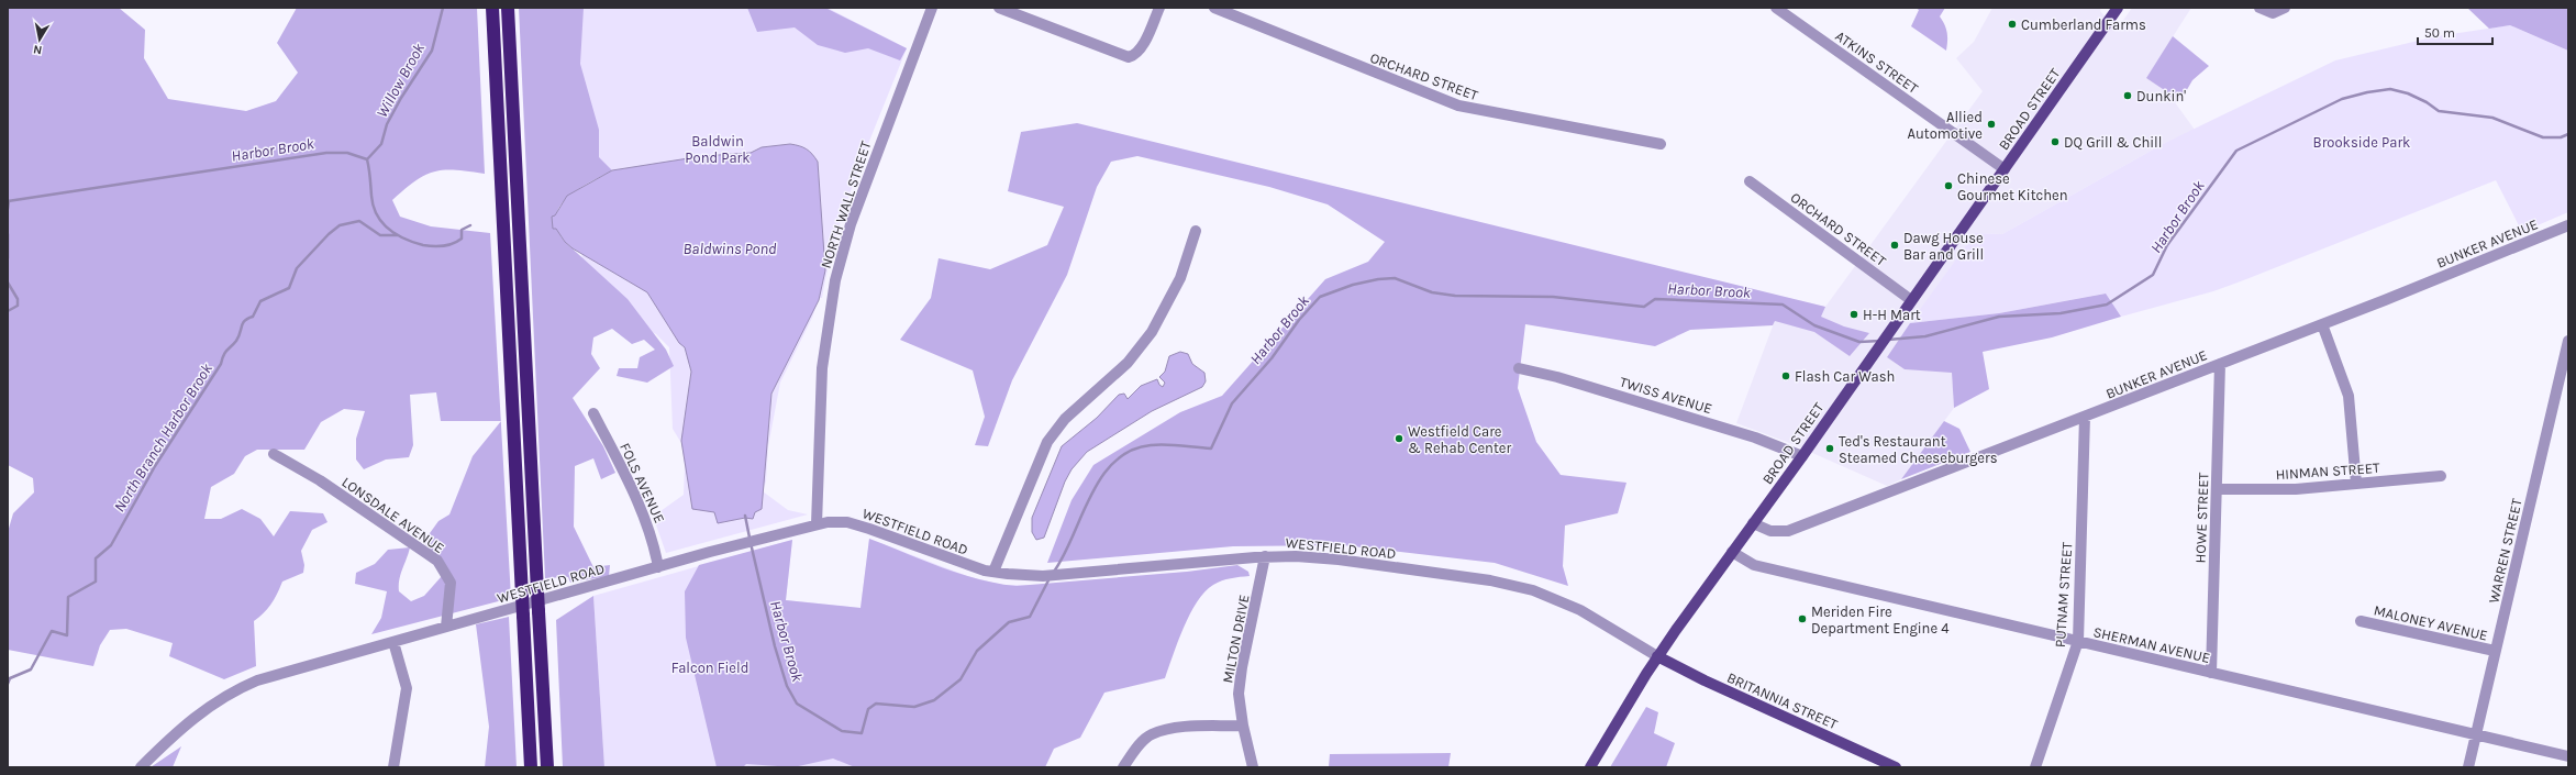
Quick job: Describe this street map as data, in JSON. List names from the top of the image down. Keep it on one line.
{"streets":{"main road":["BROAD STREET","BRITANNIA STREET"],"street":["ATKINS STREET","ORCHARD STREET","NORTH WALL STREET","BUNKER AVENUE","TWISS AVENUE","HINMAN STREET","FOLS AVENUE","LONSDALE AVENUE","HOWE STREET","WESTFIELD ROAD","WARREN STREET","PUTNAM STREET","MALONEY AVENUE","MILTON DRIVE","SHERMAN AVENUE"]},"crossings":[["ATKINS STREET","BROAD STREET"],["ORCHARD STREET","BROAD STREET"],["BROAD STREET","BUNKER AVENUE"],["BROAD STREET","TWISS AVENUE"],["BROAD STREET","WESTFIELD ROAD"],["BROAD STREET","SHERMAN AVENUE"],["BROAD STREET","BRITANNIA STREET"],["NORTH WALL STREET","WESTFIELD ROAD"],["BUNKER AVENUE","HOWE STREET"],["BUNKER AVENUE","PUTNAM STREET"],["HINMAN STREET","HOWE STREET"],["FOLS AVENUE","WESTFIELD ROAD"],["LONSDALE AVENUE","WESTFIELD ROAD"],["HOWE STREET","SHERMAN AVENUE"],["WESTFIELD ROAD","MILTON DRIVE"],["WESTFIELD ROAD","BRITANNIA STREET"],["WARREN STREET","MALONEY AVENUE"],["WARREN STREET","SHERMAN AVENUE"],["PUTNAM STREET","SHERMAN AVENUE"]],"water":["Willow Brook","Harbor Brook","Baldwins Pond","North Branch Harbor Brook"],"parks":["Baldwin Pond Park","Brookside Park","Falcon Field"],"places":["Cumberland Farms","Dunkin'","Allied Automotive","DQ Grill & Chill","Chinese Gourmet Kitchen","Dawg House Bar and Grill","H-H Mart","Flash Car Wash","Westfield Care & Rehab Center","Ted's Restaurant Steamed Cheeseburgers","Meriden Fire Department Engine 4"],"scale_bar":"50 m","north":"bottom"}
